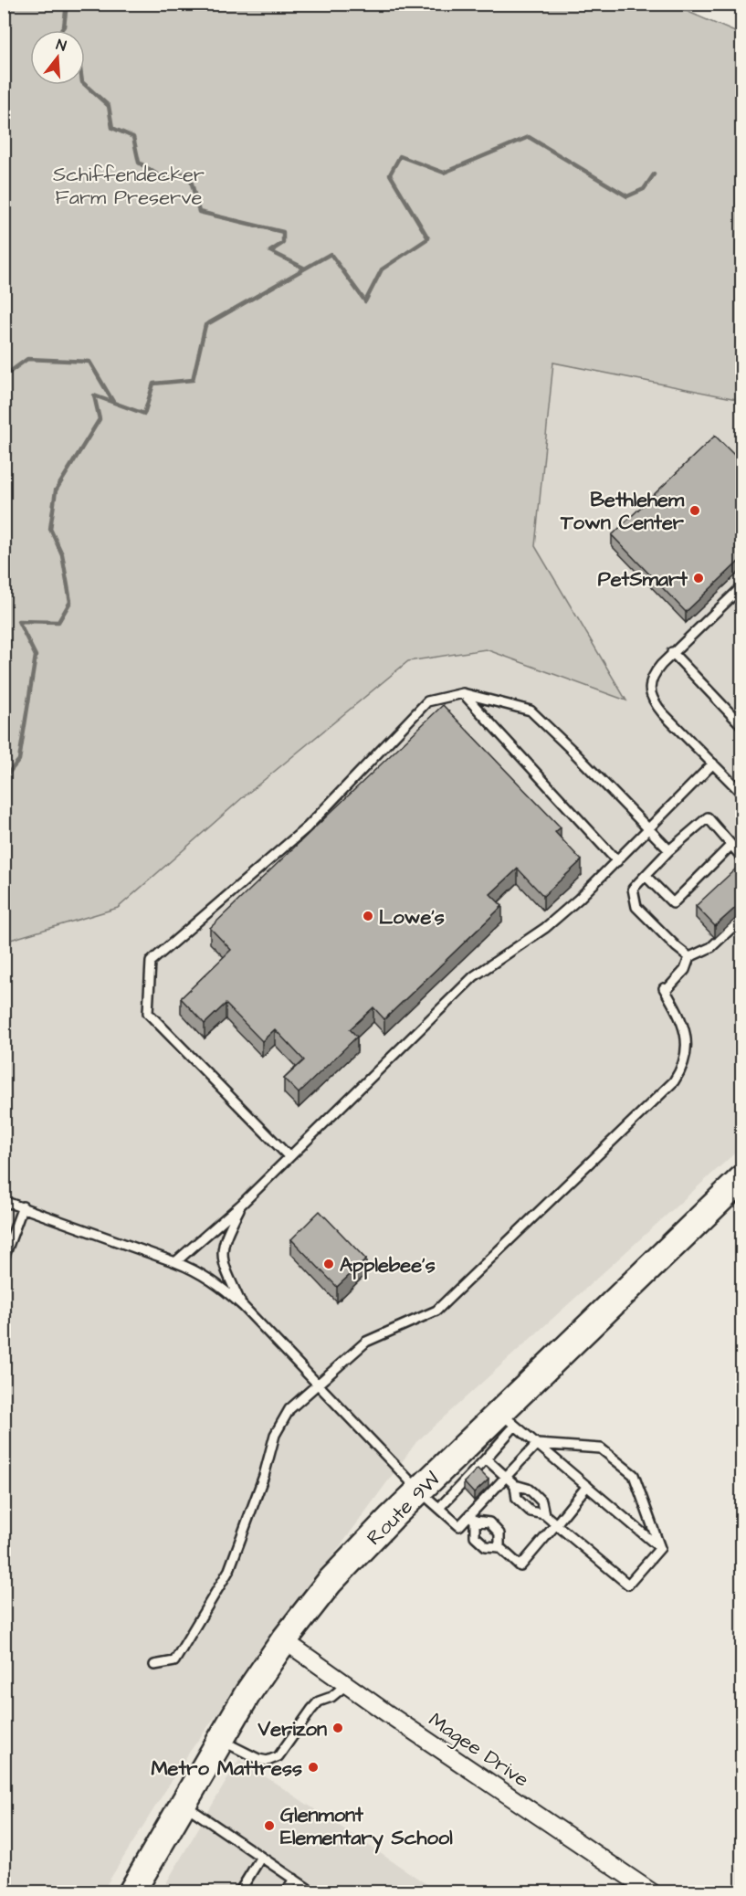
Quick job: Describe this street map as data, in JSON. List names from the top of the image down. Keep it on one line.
{"streets":{"main road":["Route 9W"],"street":["Magee Drive"]},"crossings":[["Route 9W","Magee Drive"]],"parks":["Schiffendecker Farm Preserve"],"places":["Bethlehem Town Center","PetSmart","Lowe's","Applebee's","Verizon","Metro Mattress","Glenmont Elementary School"],"north":"top"}
